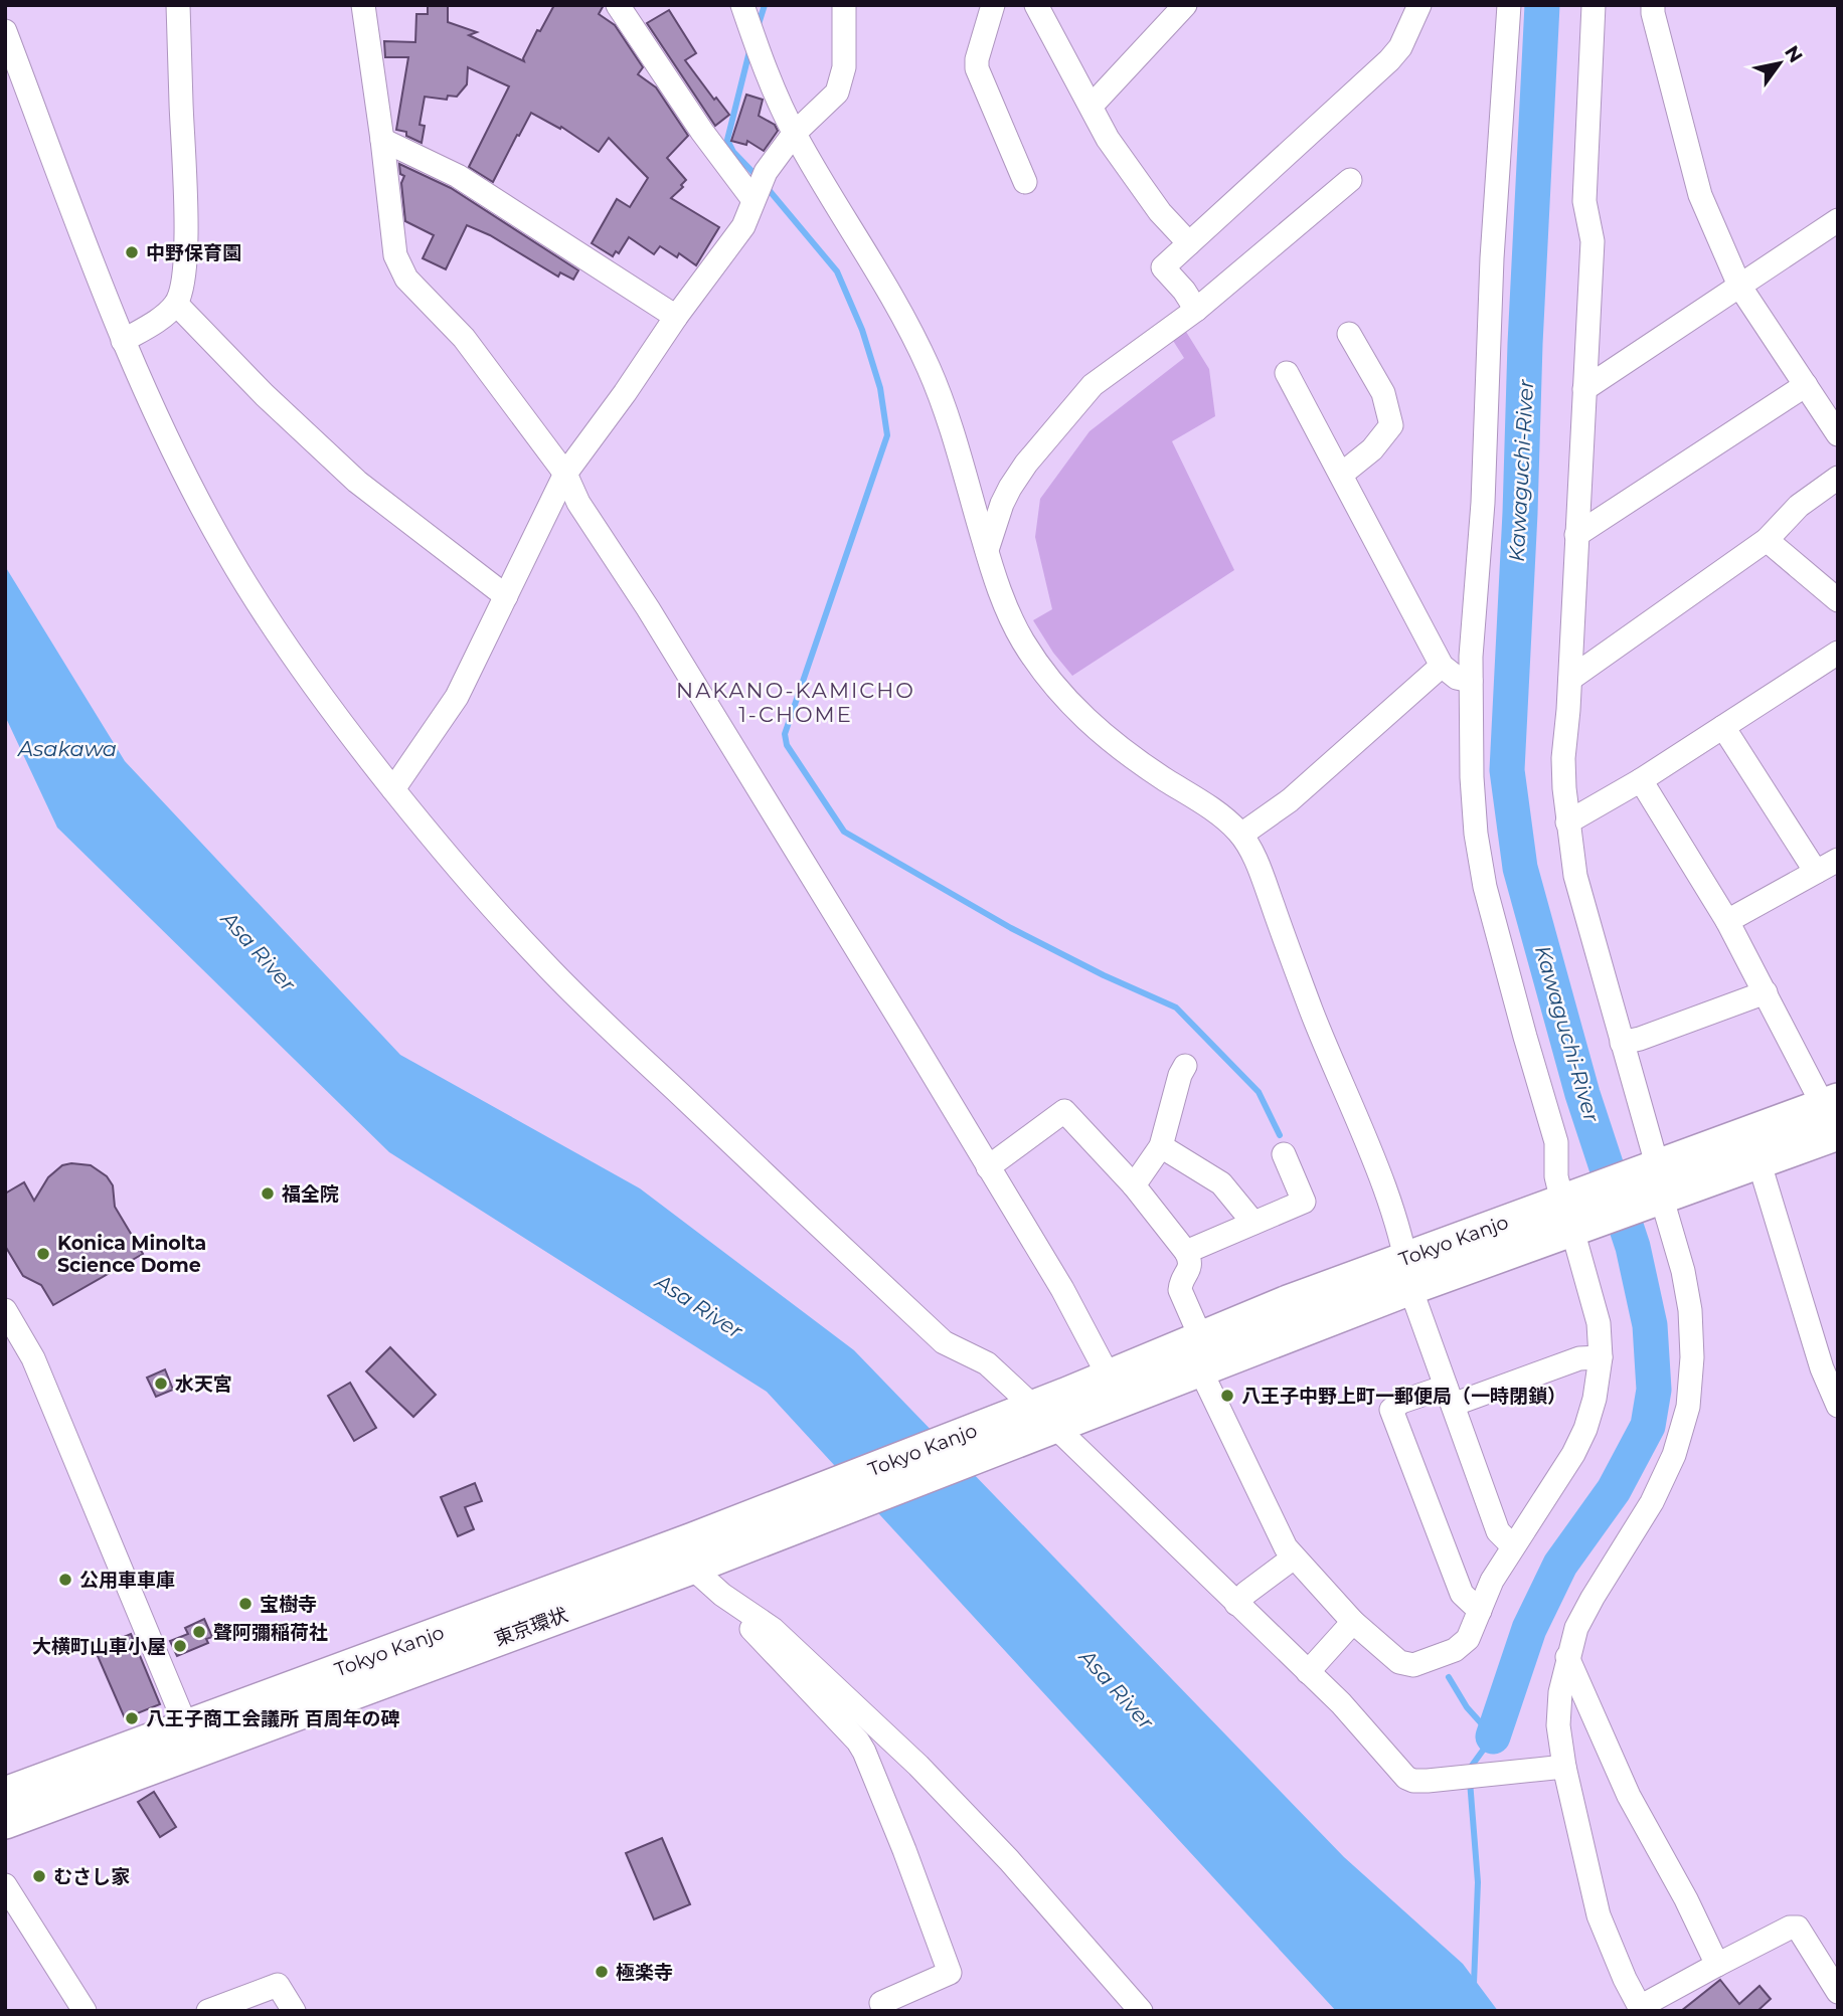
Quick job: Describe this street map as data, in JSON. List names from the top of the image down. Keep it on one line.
{"streets":{"highway":["Tokyo Kanjo"]},"districts":["NAKANO-KAMICHO 1-CHOME"],"water":["Kawaguchi-River","Asakawa","Asa River"],"places":["中野保育園","福全院","Konica Minolta Science Dome","水天宮","八王子中野上町一郵便局（一時閉鎖）","公用車車庫","宝樹寺","聲阿彌稲荷社","大横町山車小屋","八王子商工会議所 百周年の碑","むさし家","極楽寺"],"north":"top right"}
